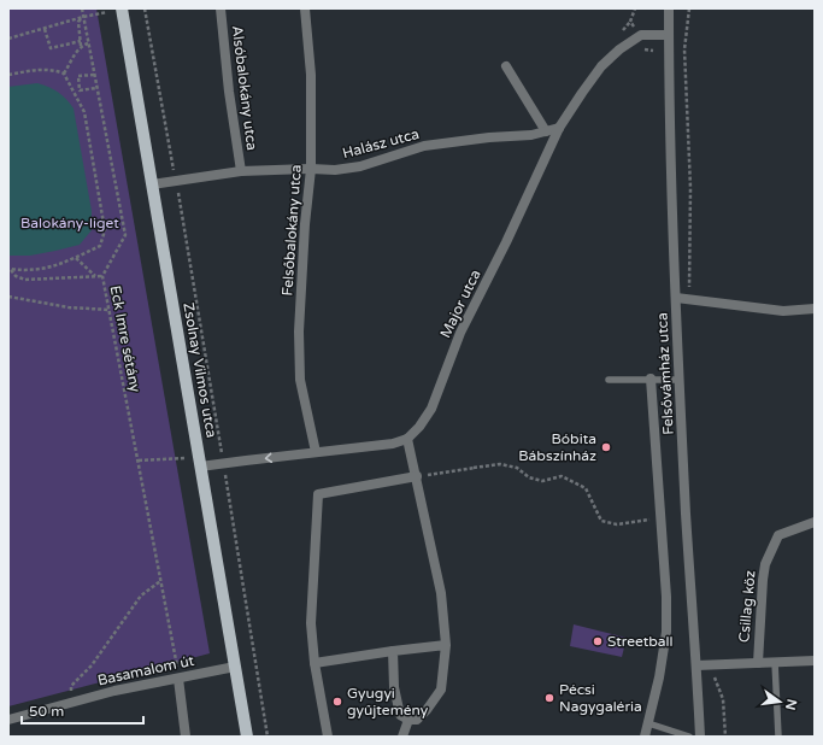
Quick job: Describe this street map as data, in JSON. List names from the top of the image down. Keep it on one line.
{"streets":{"main road":["Zsolnay Vilmos utca"],"street":["Alsóbalokány utca","Halász utca","Felsőbalokány utca","Major utca","Felsővámház utca","Csillag köz","Basamalom út"],"path":["Eck Imre sétány"]},"crossings":[["Alsóbalokány utca","Halász utca"],["Halász utca","Felsőbalokány utca"],["Halász utca","Major utca"],["Halász utca","Zsolnay Vilmos utca"],["Major utca","Felsővámház utca"],["Eck Imre sétány","Basamalom út"],["Zsolnay Vilmos utca","Basamalom út"]],"parks":["Balokány-liget"],"places":["Bóbita Bábszínház","Streetball","Pécsi Nagygaléria","Gyugyi gyűjtemény"],"scale_bar":"50 m","north":"right"}
